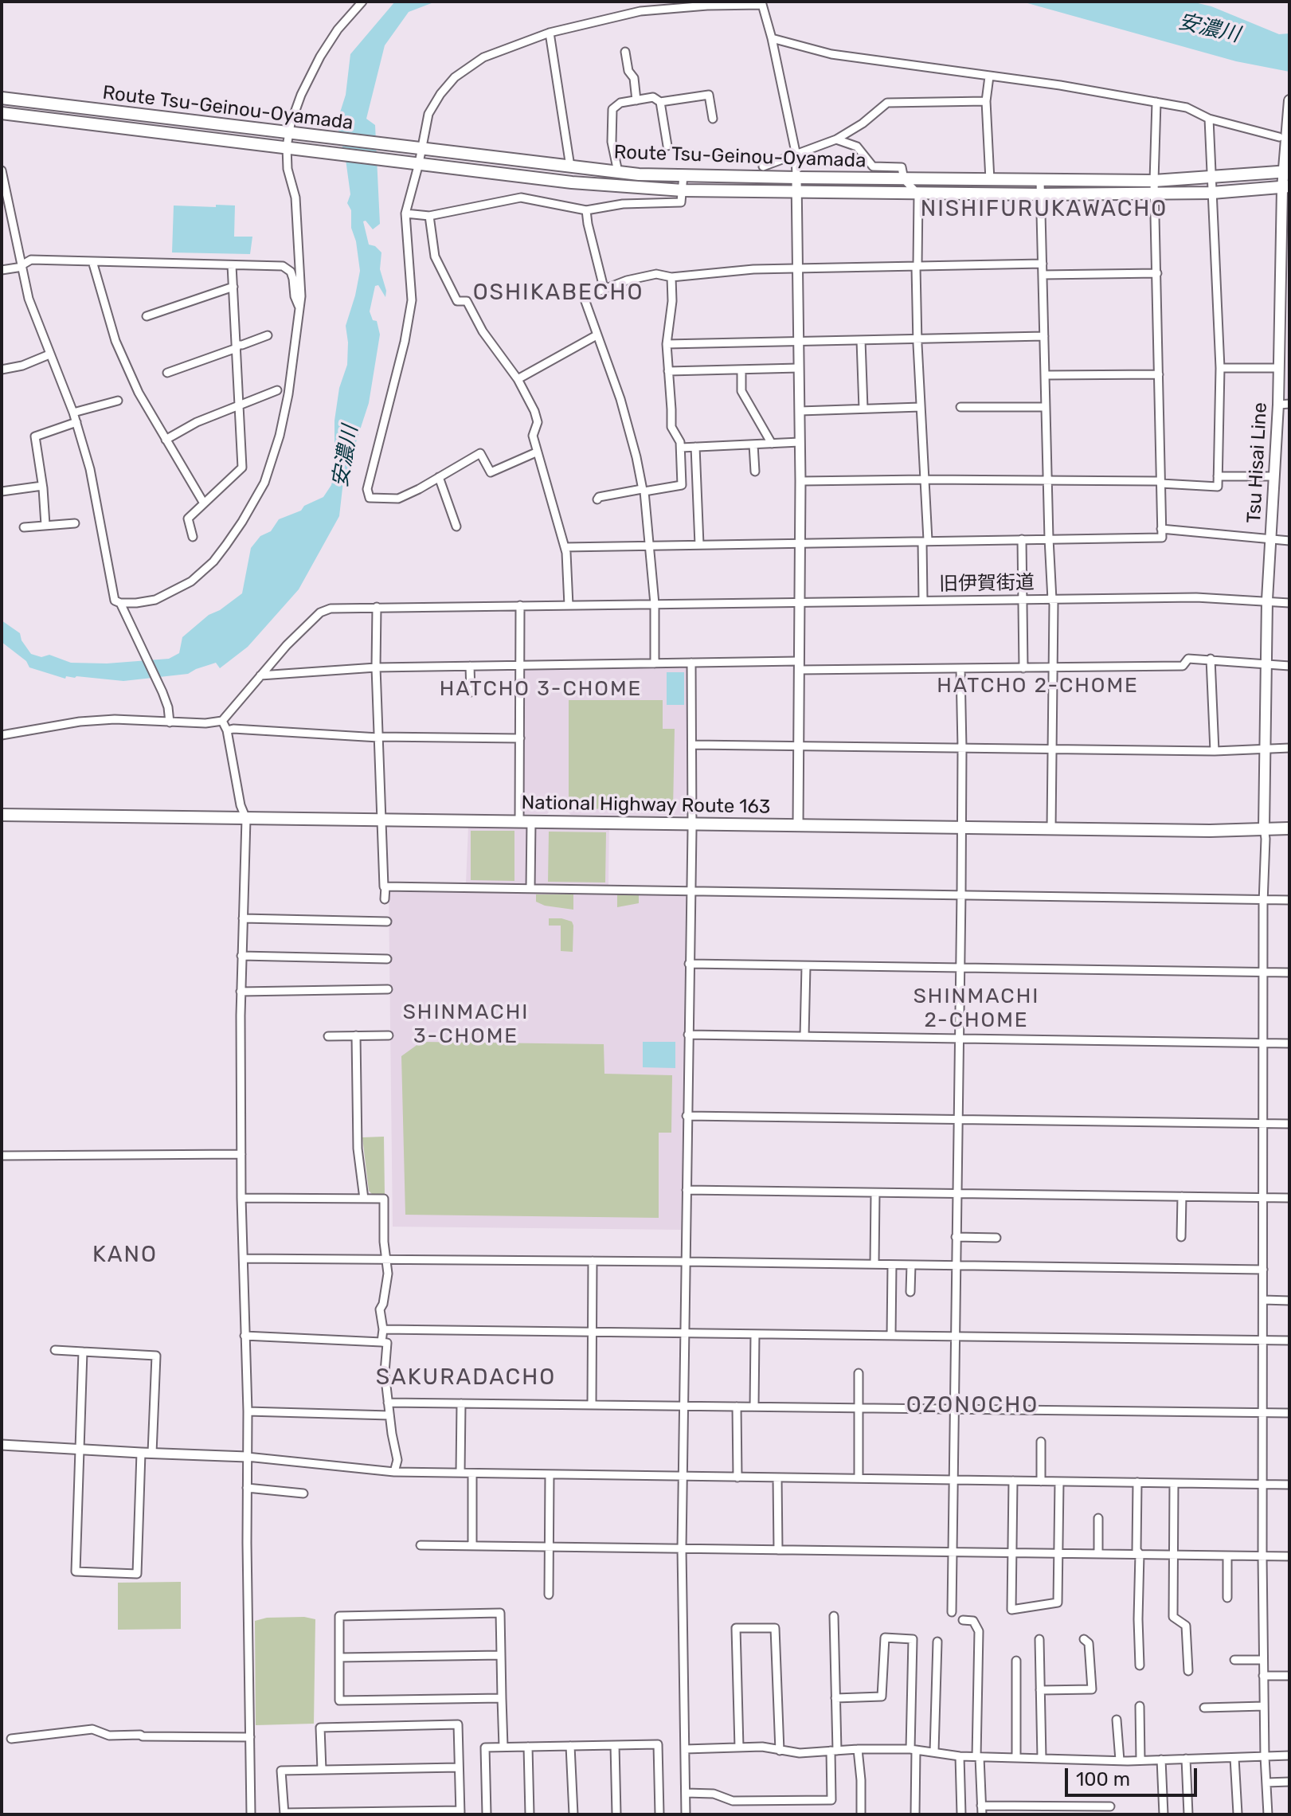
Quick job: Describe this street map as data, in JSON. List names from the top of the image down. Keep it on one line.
{"streets":{"main road":["Route Tsu-Geinou-Oyamada","Tsu Hisai Line","National Highway Route 163"],"street":["旧伊賀街道"]},"crossings":[["Route Tsu-Geinou-Oyamada","Tsu Hisai Line"],["Tsu Hisai Line","旧伊賀街道"],["Tsu Hisai Line","National Highway Route 163"]],"districts":["NISHIFURUKAWACHO","OSHIKABECHO","HATCHO 2-CHOME","HATCHO 3-CHOME","SHINMACHI 2-CHOME","SHINMACHI 3-CHOME","KANO","SAKURADACHO","OZONOCHO"],"water":["安濃川"],"scale_bar":"100 m"}
